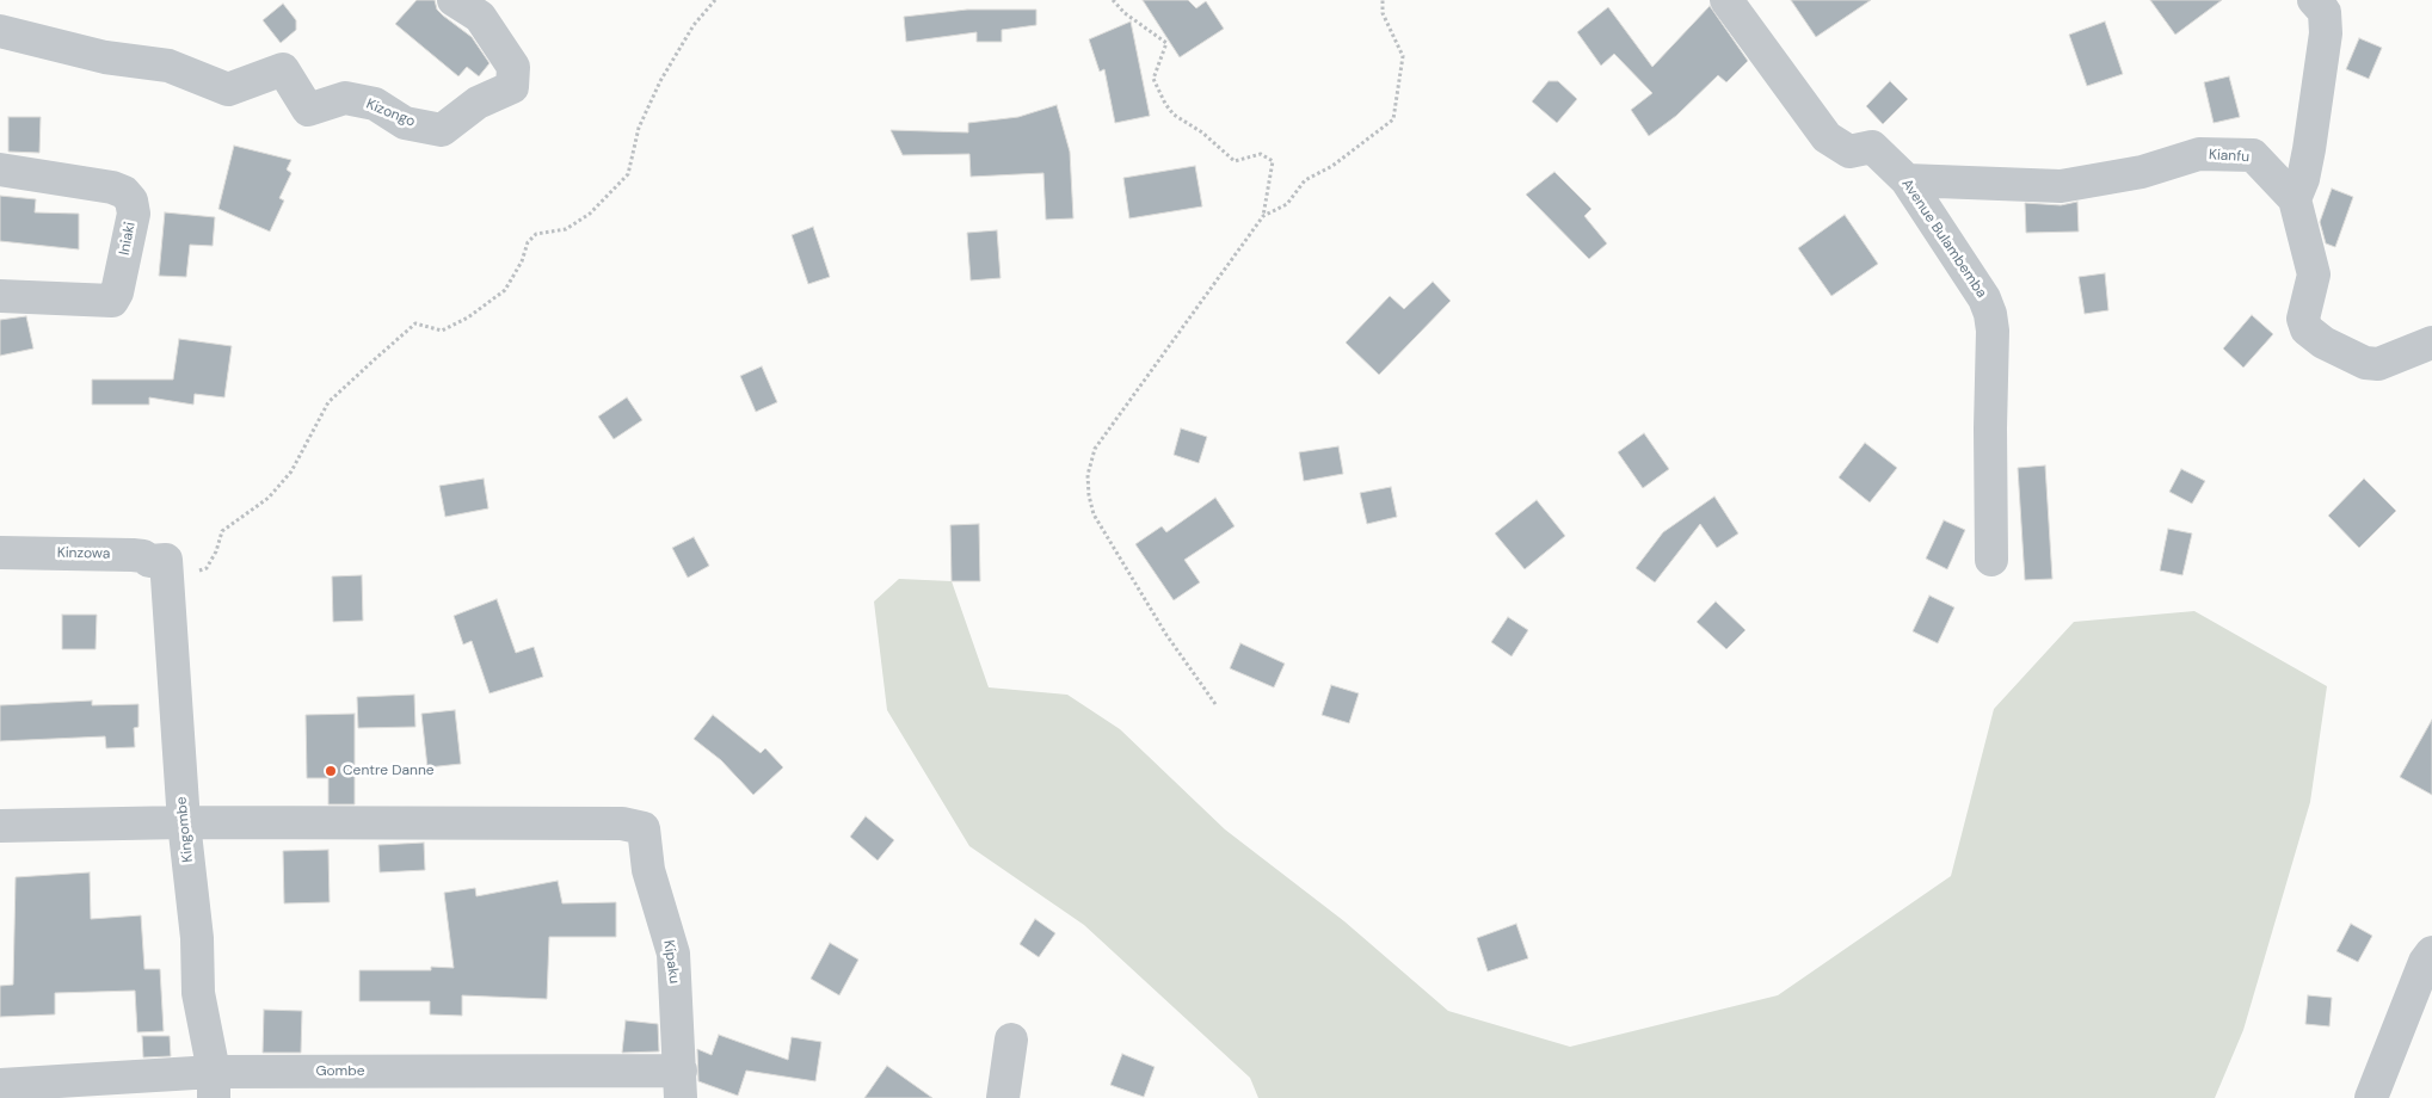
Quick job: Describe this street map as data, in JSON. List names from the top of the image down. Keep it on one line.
{"streets":{"street":["Kizongo","Kianfu","Iniaki","Avenue Bulambemba","Kinzowa","Kingombe","Kipaku","Gombe"]},"crossings":[["Kianfu","Avenue Bulambemba"],["Kinzowa","Kingombe"],["Kingombe","Kipaku"],["Kingombe","Gombe"],["Kipaku","Gombe"]],"places":["Centre Danne"]}
